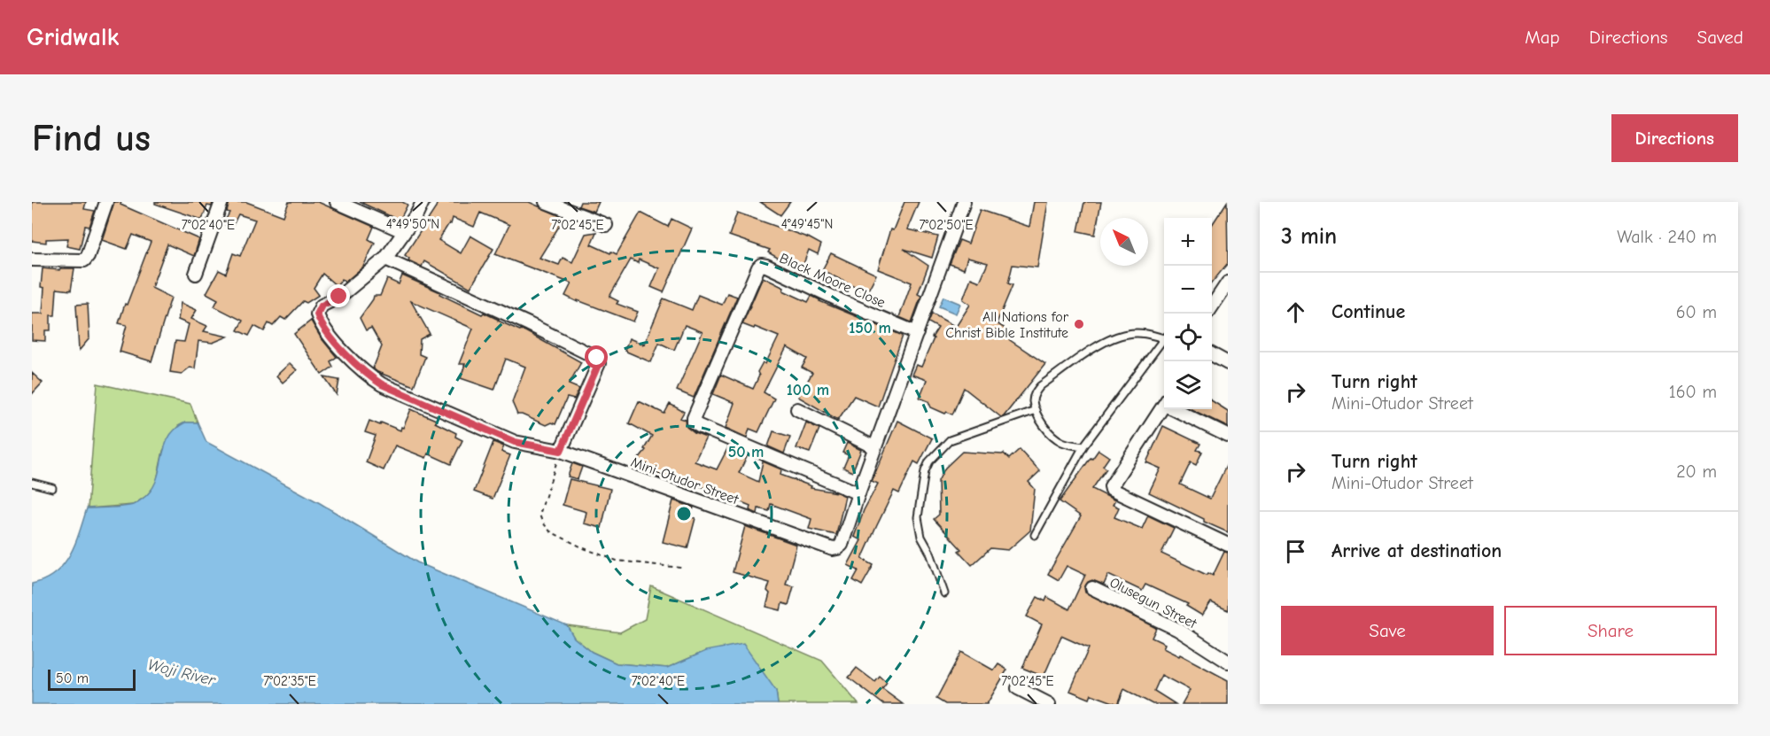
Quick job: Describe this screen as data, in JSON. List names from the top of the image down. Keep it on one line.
{"streets":{"street":["Black Moore Close","Mini-Otudor Street","Olusegun Street"]},"crossings":[["Black Moore Close","Mini-Otudor Street"]],"water":["Woji River"],"places":["All Nations for Christ Bible Institute"],"scale_bar":"50 m","north":"top left","page":{"header":"Gridwalk","nav":["Map","Directions","Saved"],"buttons":["Directions",["Save","Share"]],"title":"Find us","heading":["3 min","Walk · 240 m"],"map_buttons":["+","−"],"list":[["Continue","60 m"],["Turn right","Mini-Otudor Street","160 m"],["Turn right","Mini-Otudor Street","20 m"],"Arrive at destination"],"scale":"50 m"},"coordinates":["4°49'50\"N","4°49'45\"N","7°02'40\"E","7°02'45\"E","7°02'50\"E","7°02'35\"E"],"rings":["150 m","100 m","50 m"]}
